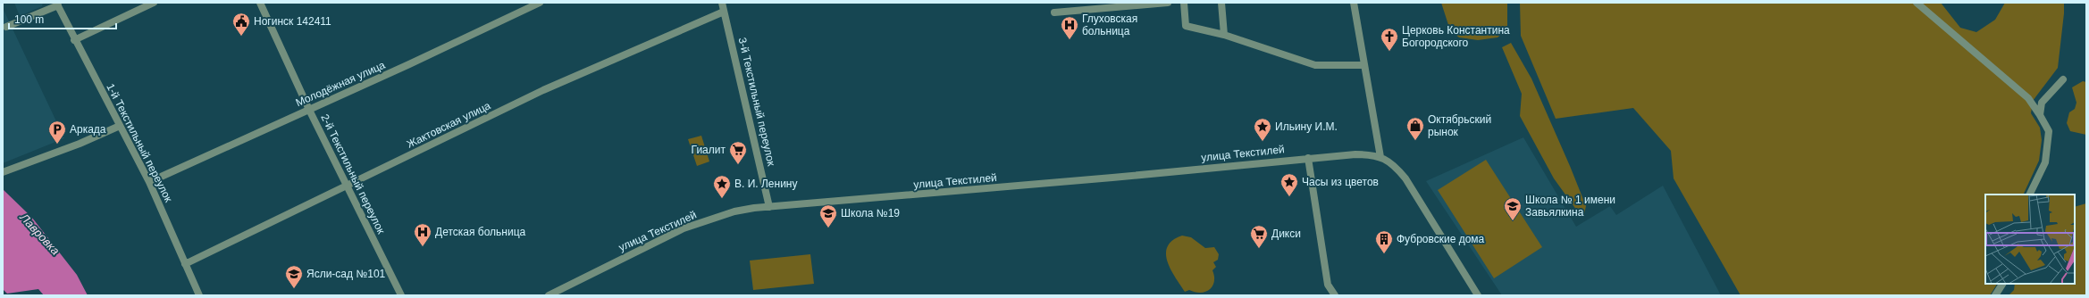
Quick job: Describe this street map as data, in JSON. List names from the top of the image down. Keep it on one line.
{"streets":{"street":["Молодёжная улица","3-й Текстильный переулок","Жактовская улица","1-й Текстильный переулок","улица Текстилей","2-й Текстильный переулок"]},"crossings":[["Молодёжная улица","1-й Текстильный переулок"],["Молодёжная улица","2-й Текстильный переулок"],["3-й Текстильный переулок","Жактовская улица"],["3-й Текстильный переулок","улица Текстилей"],["Жактовская улица","1-й Текстильный переулок"],["Жактовская улица","2-й Текстильный переулок"]],"water":["Лавровка"],"places":{"public building":["Ногинск 142411"],"hospital":["Глуховская больница","Детская больница"],"church":["Церковь Константина Богородского"],"shop":["Октябрьский рынок"],"place":["Ильину И.М.","Часы из цветов","В. И. Ленину"],"parking":["Аркада"],"supermarket":["Гиалит","Дикси"],"school or university":["Школа № 1 имени Завьялкина","Школа №19","Ясли-сад №101"],"building":["Фубровские дома"]},"scale_bar":"100 m"}
